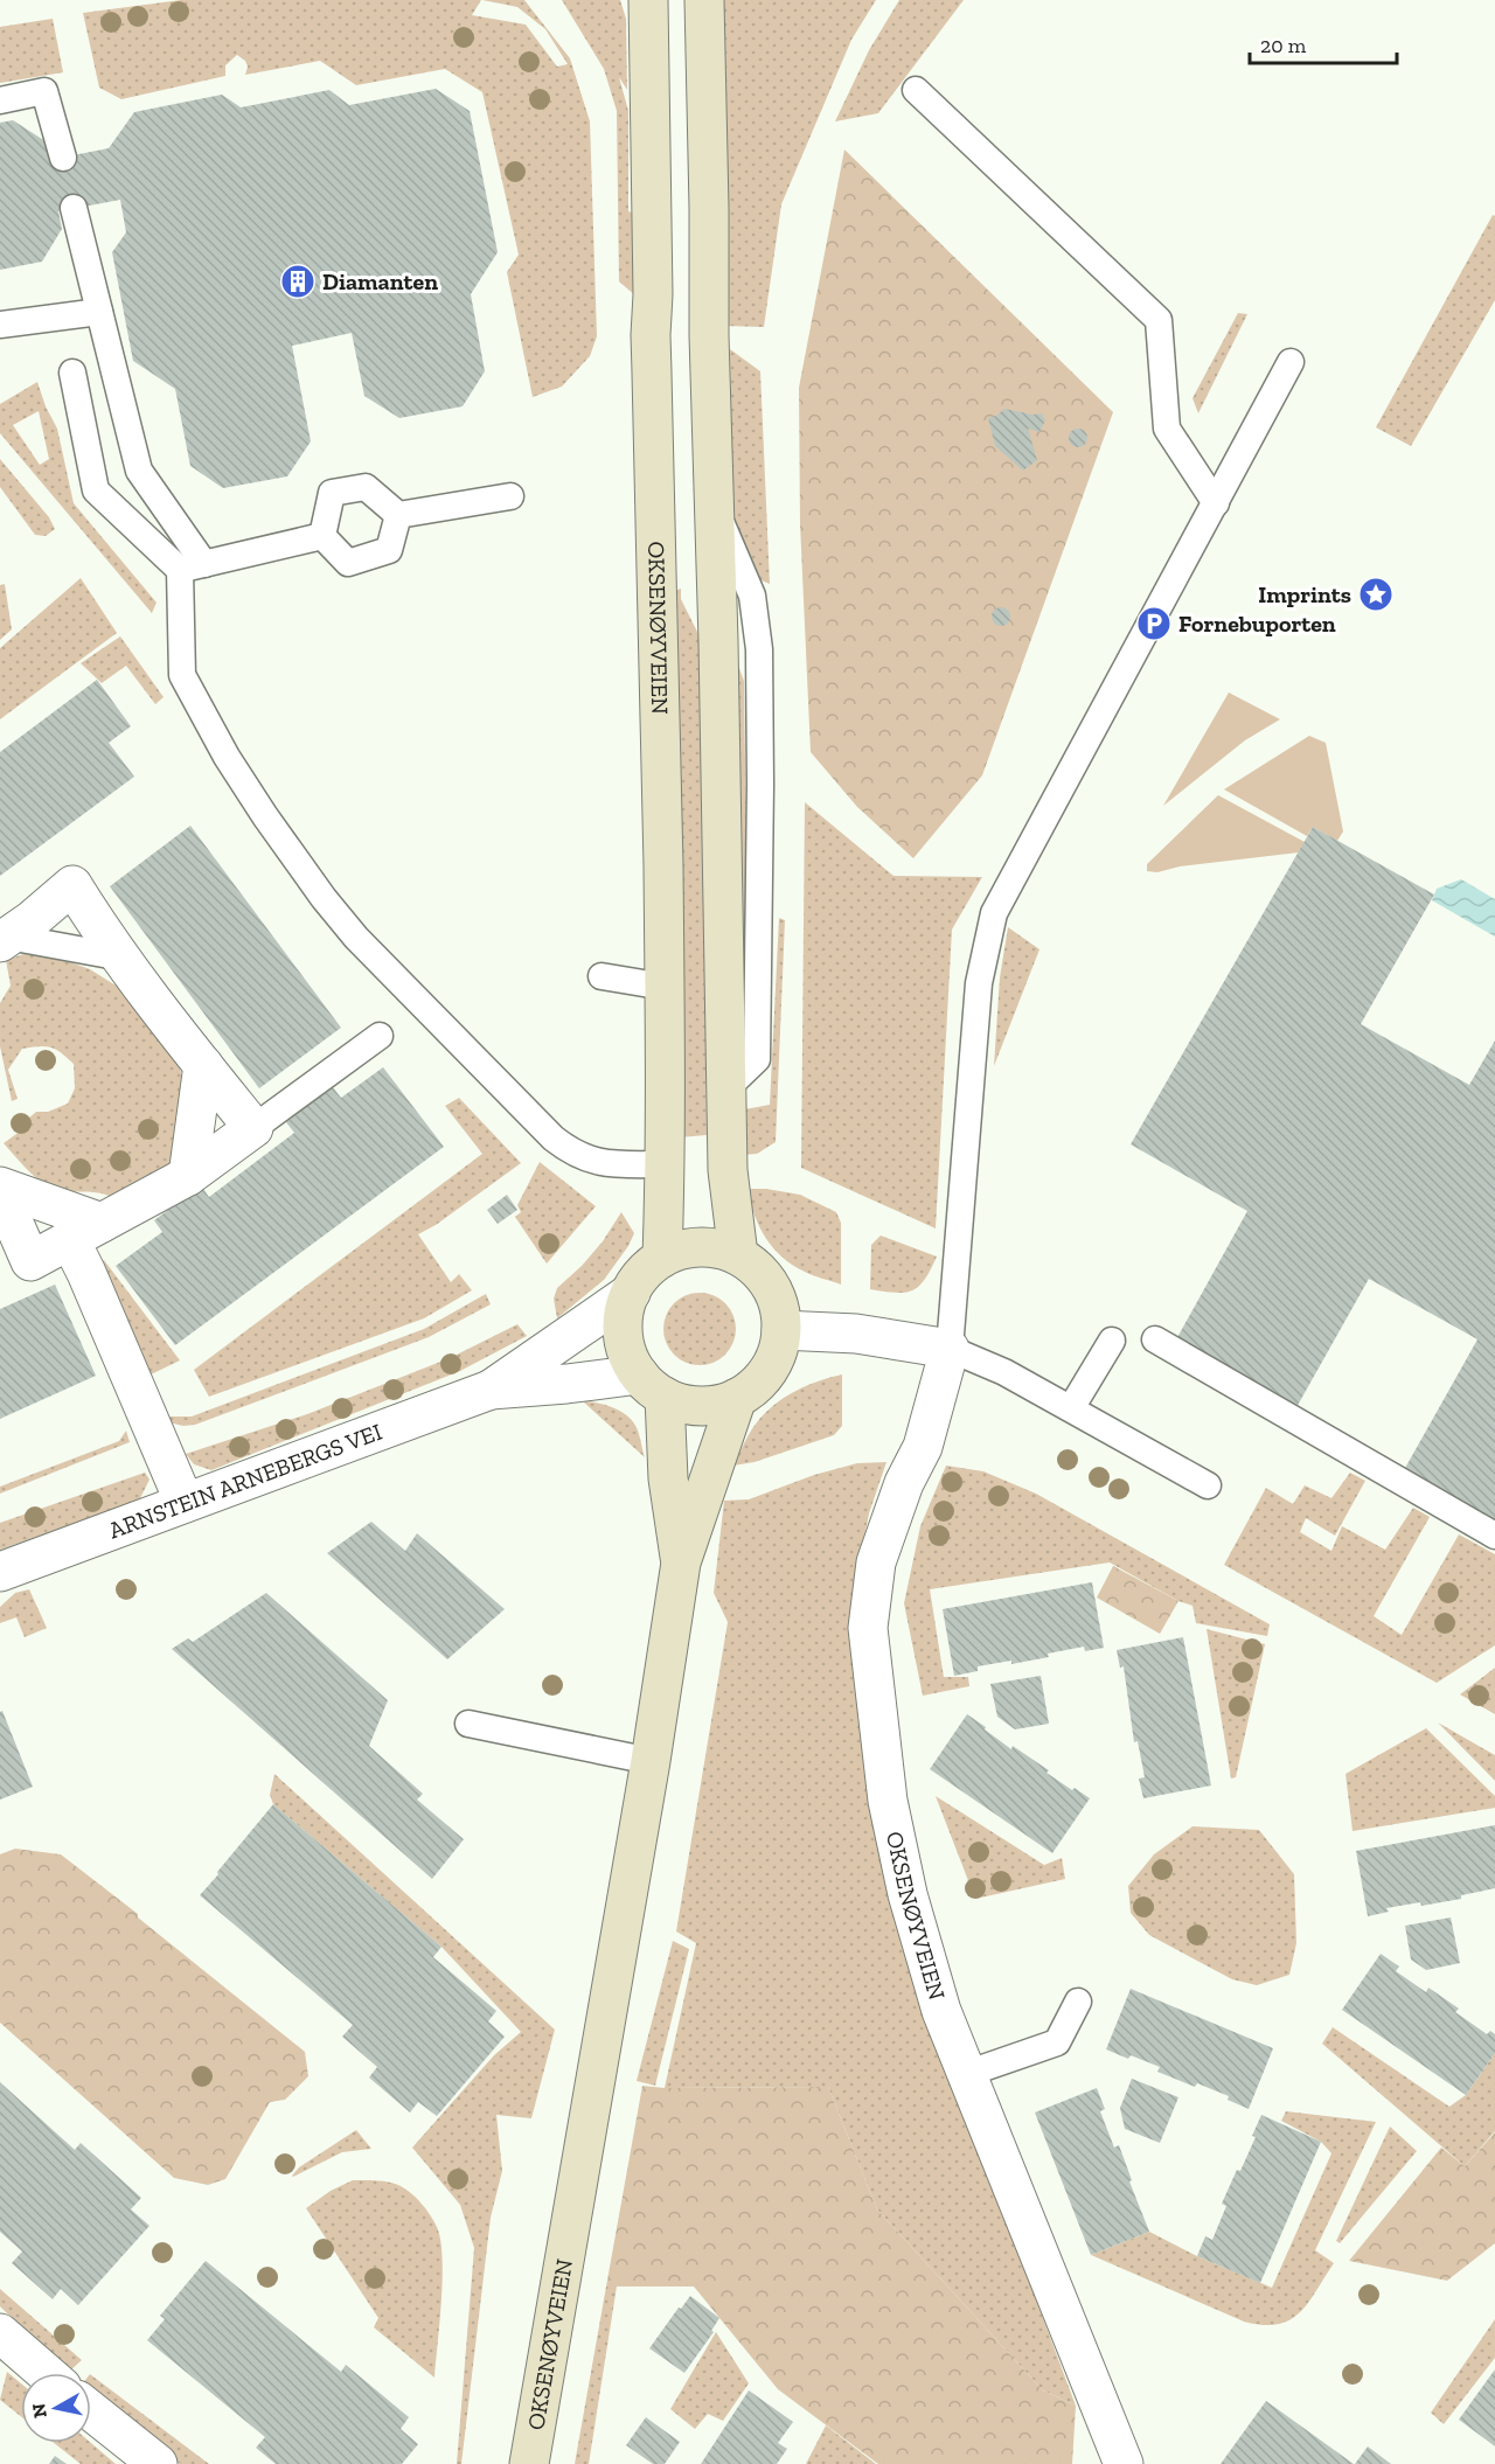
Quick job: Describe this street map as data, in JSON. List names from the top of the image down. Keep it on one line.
{"streets":{"street":["OKSENØYVEIEN","ARNSTEIN ARNEBERGS VEI"]},"crossings":[["OKSENØYVEIEN","ARNSTEIN ARNEBERGS VEI"]],"places":{"building":["Diamanten"],"place":["Imprints"],"parking":["Fornebuporten"]},"scale_bar":"20 m","north":"left"}
